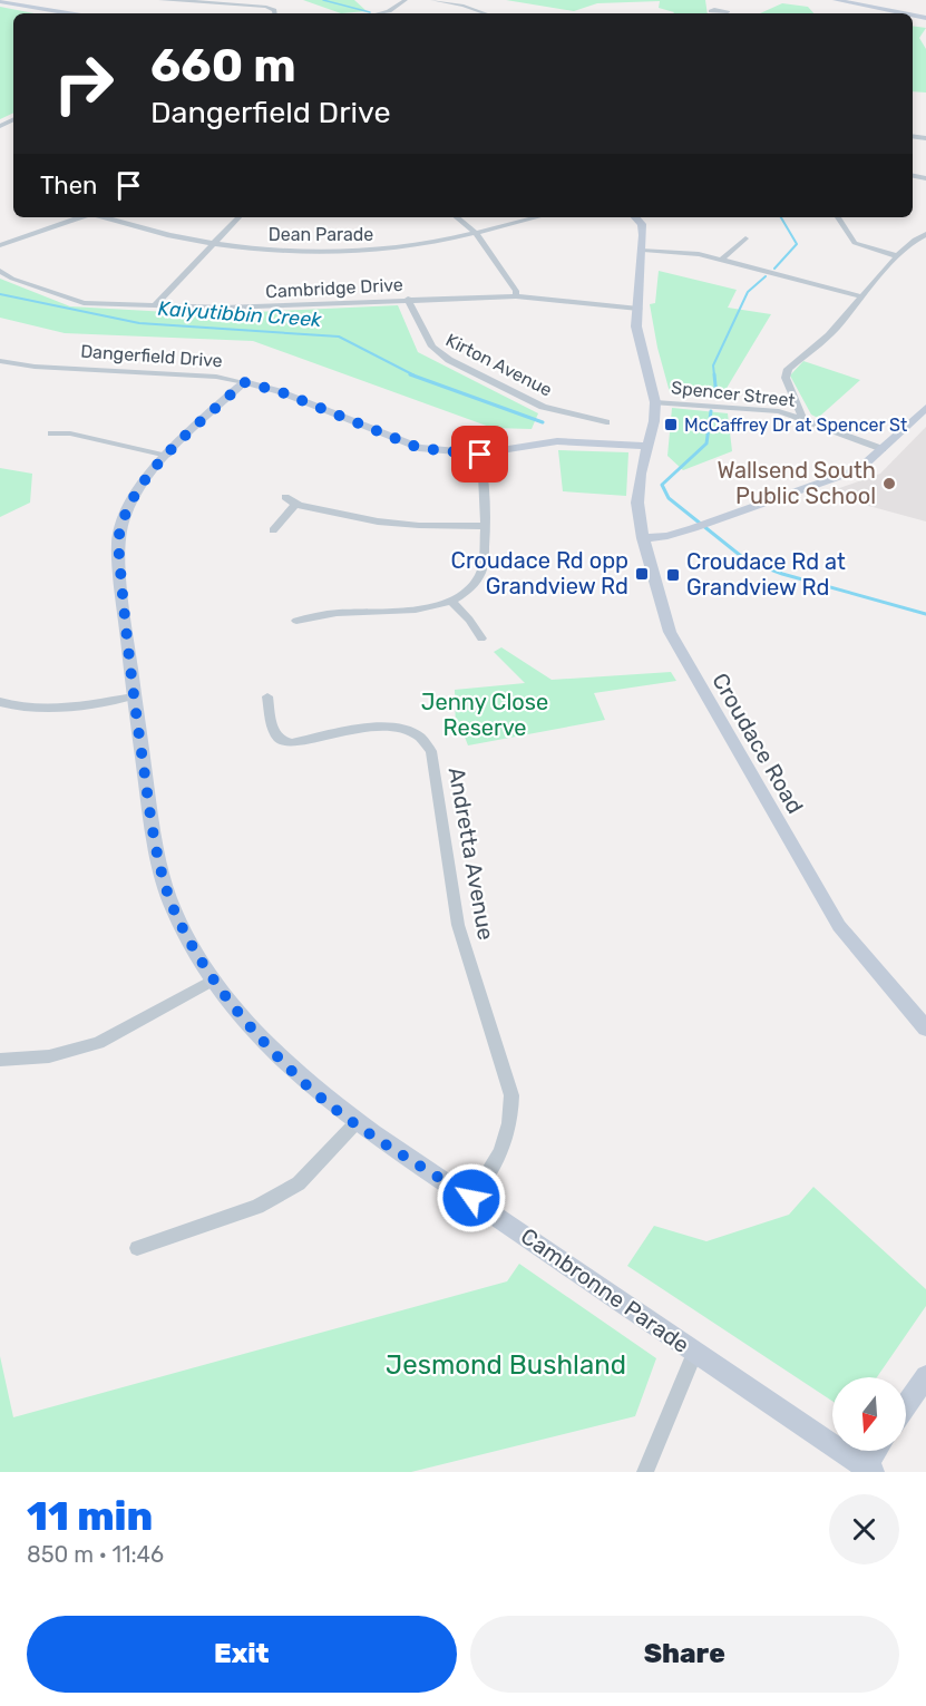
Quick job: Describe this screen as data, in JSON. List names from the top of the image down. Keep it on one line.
{"streets":{"street":["Dean Parade","Cambridge Drive","Dangerfield Drive","Kirton Avenue","Spencer Street","Croudace Road","Andretta Avenue","Cambronne Parade"]},"crossings":[["Cambridge Drive","Kirton Avenue"],["Dangerfield Drive","Croudace Road"],["Dangerfield Drive","Cambronne Parade"],["Spencer Street","Croudace Road"],["Andretta Avenue","Cambronne Parade"]],"water":["Kaiyutibbin Creek"],"parks":["Jenny Close Reserve","Jesmond Bushland"],"places":{"transit":["McCaffrey Dr at Spencer St","Croudace Rd opp Grandview Rd","Croudace Rd at Grandview Rd"],"other":["Wallsend South Public School"]},"north":"bottom","page":{"turn":["660 m","Dangerfield Drive"],"then":"Then","heading":["11 min","850 m · 11:46"],"buttons":["Exit","Share"]}}
